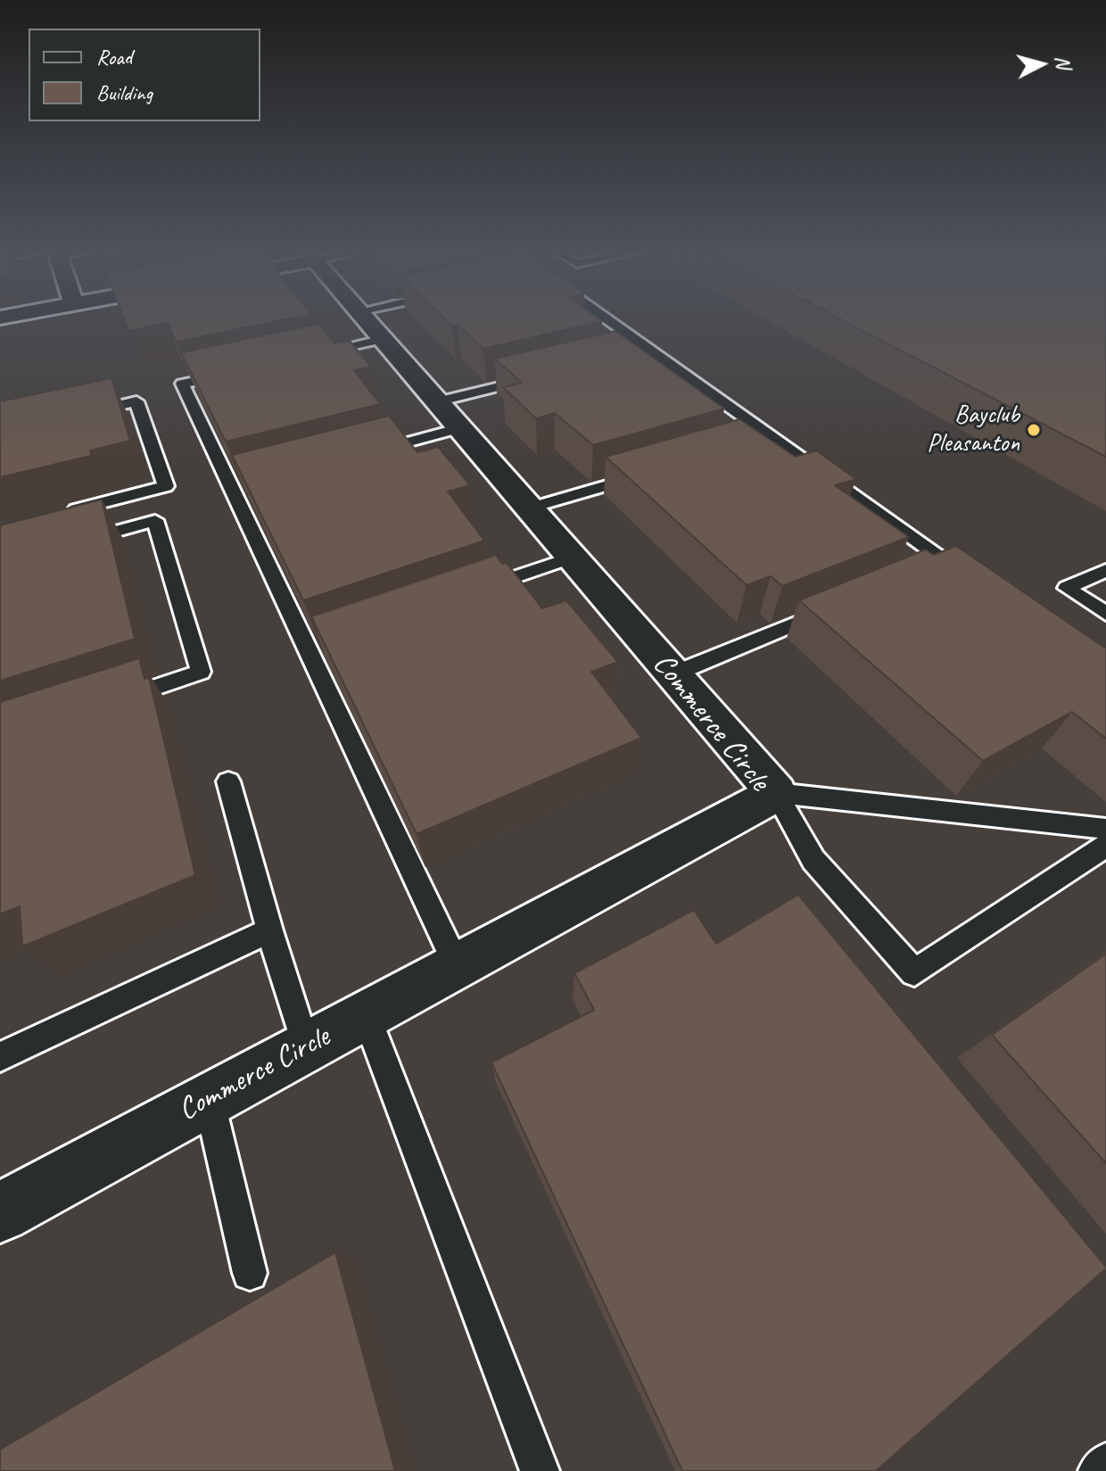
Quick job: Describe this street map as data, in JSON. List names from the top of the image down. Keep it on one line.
{"streets":{"street":["Commerce Circle"]},"places":["Bayclub Pleasanton"],"legend":["Road","Building"],"north":"right"}
